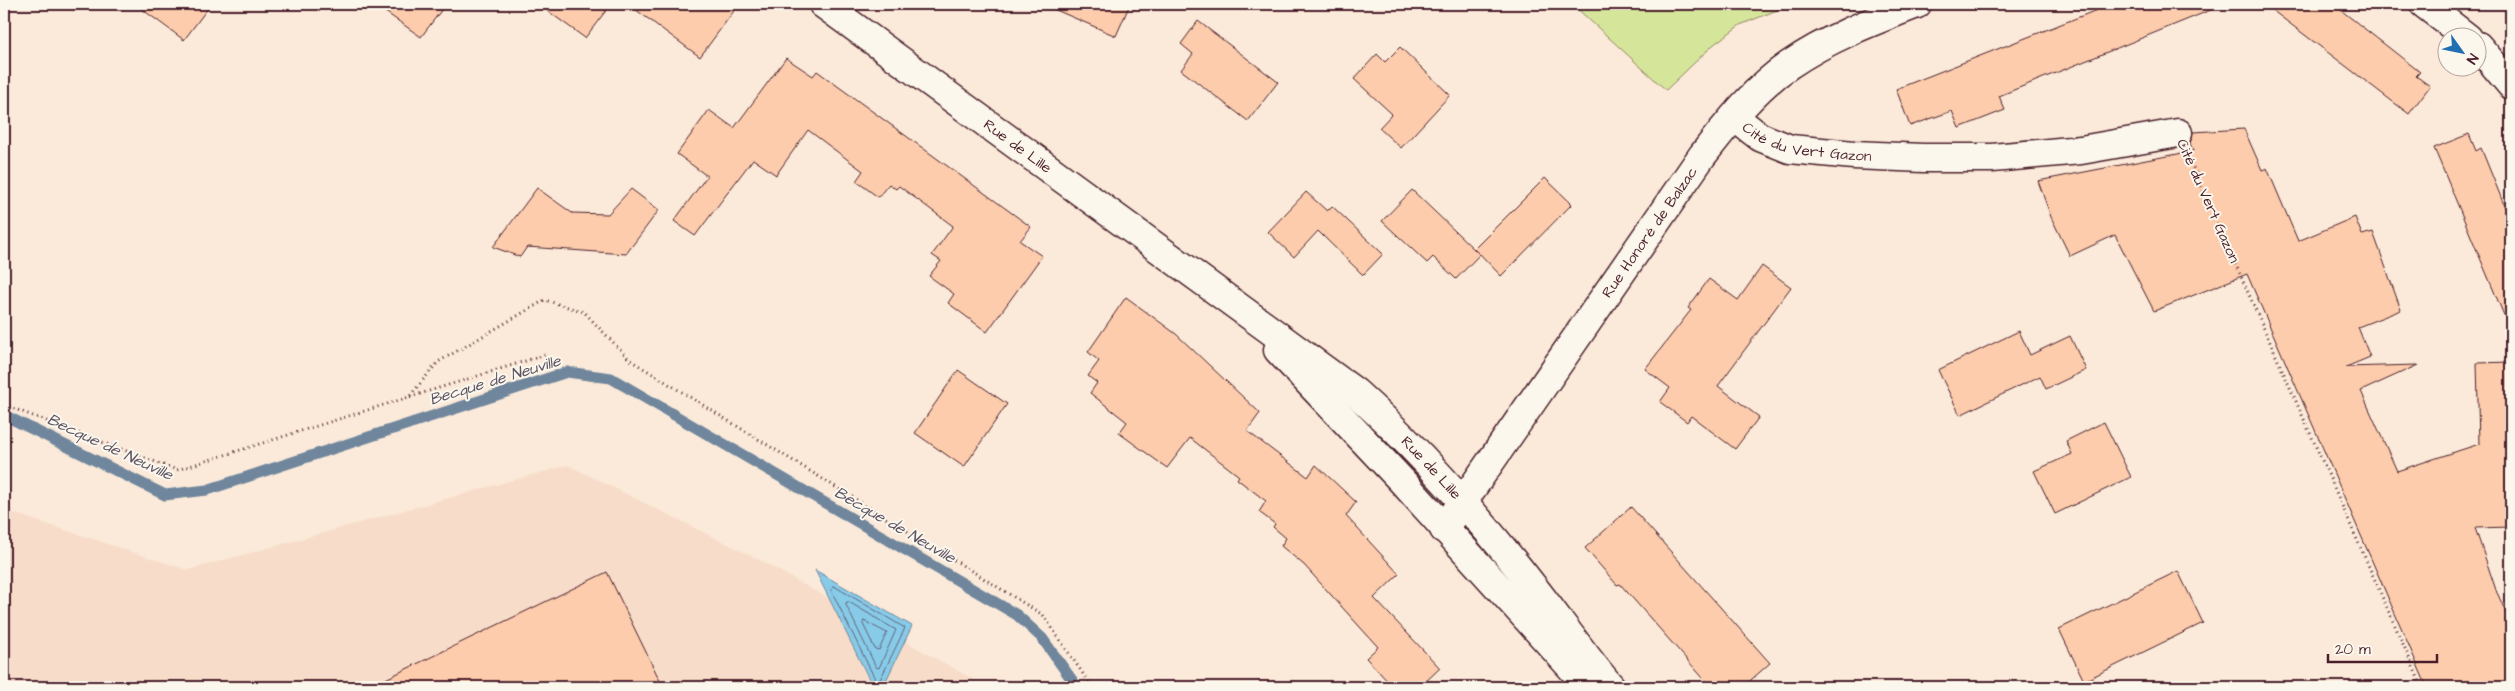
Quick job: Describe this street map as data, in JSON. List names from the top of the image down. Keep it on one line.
{"streets":{"main road":["Cité du Vert Gazon","Rue de Lille","Rue Honoré de Balzac"]},"crossings":[["Cité du Vert Gazon","Rue Honoré de Balzac"],["Rue de Lille","Rue Honoré de Balzac"]],"water":["Becque de Neuville"],"scale_bar":"20 m","north":"bottom right"}
